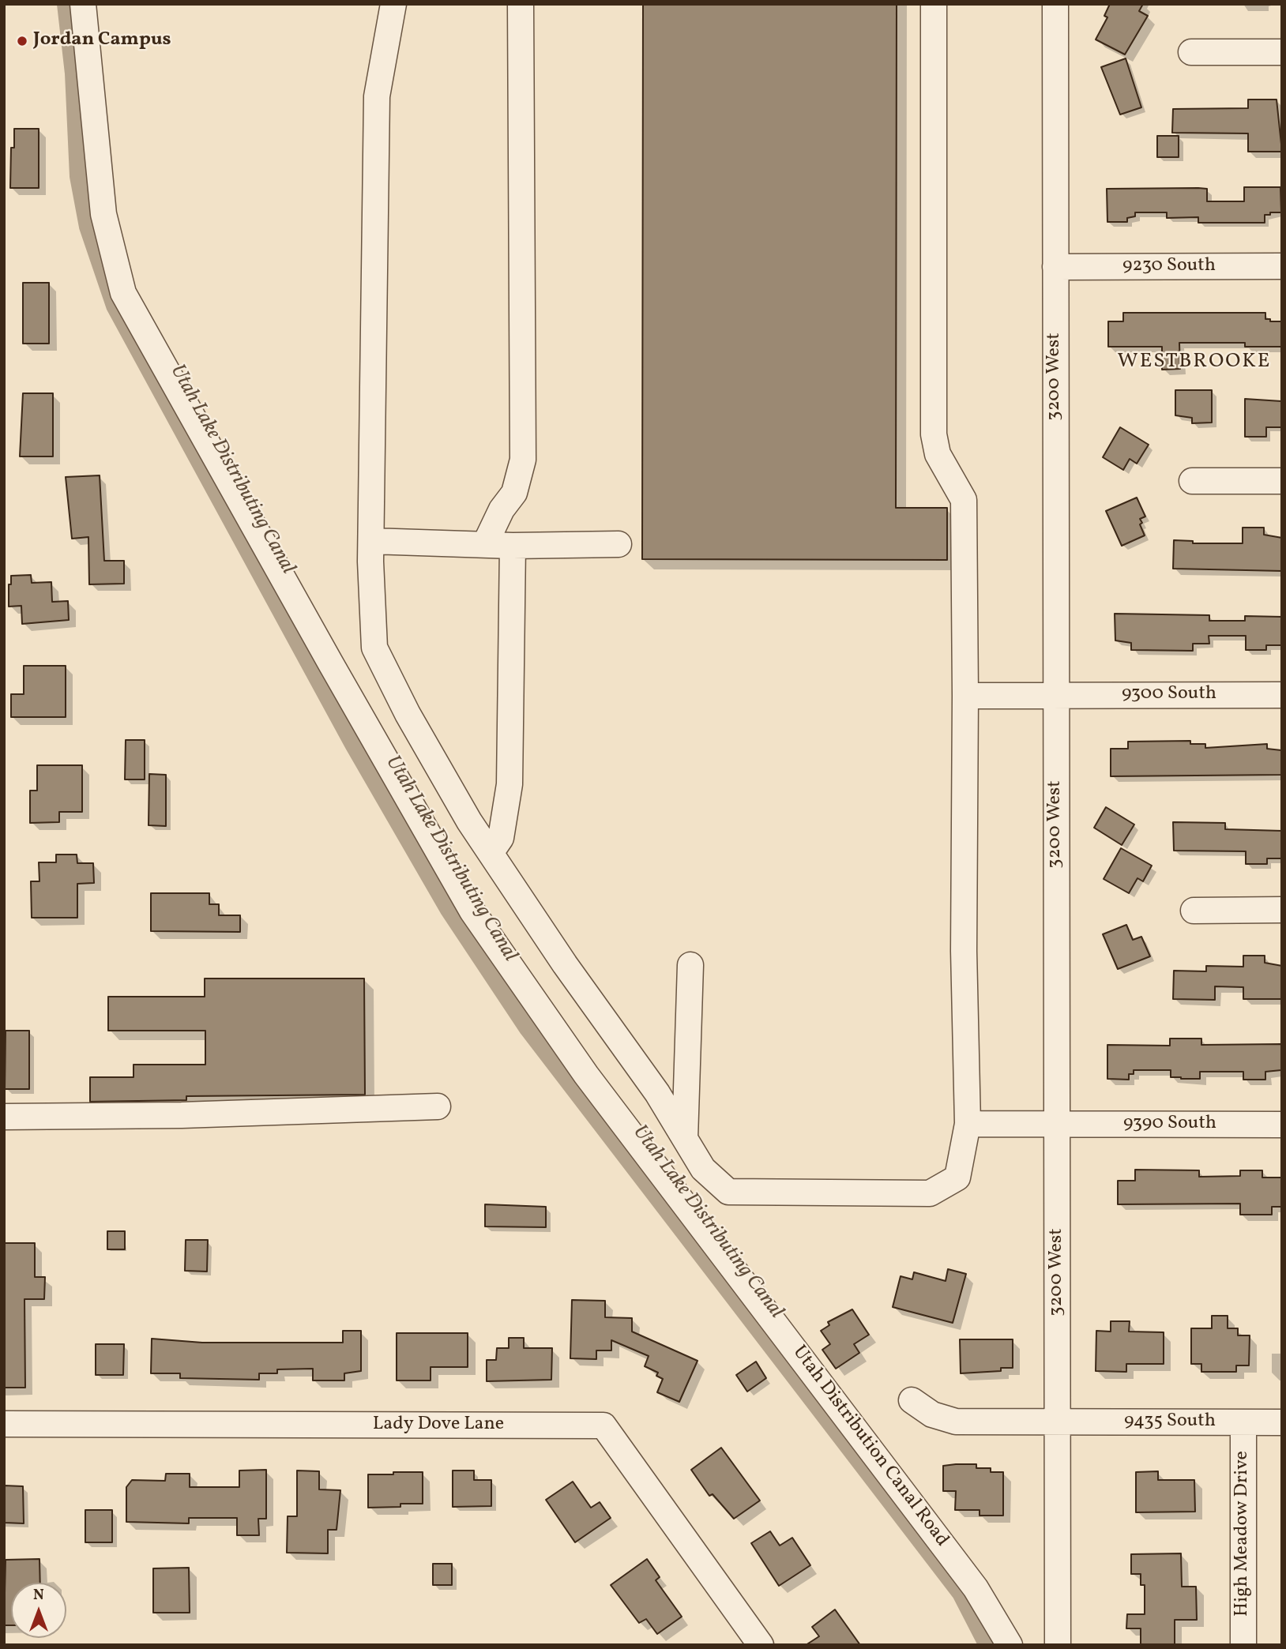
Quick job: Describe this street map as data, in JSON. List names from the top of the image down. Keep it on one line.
{"streets":{"street":["9230 South","3200 West","9300 South","9390 South","9435 South","Lady Dove Lane","Utah Distribution Canal Road","High Meadow Drive"]},"crossings":[["9230 South","3200 West"],["3200 West","9300 South"],["3200 West","9390 South"],["3200 West","9435 South"],["9435 South","High Meadow Drive"]],"districts":["WESTBROOKE"],"water":["Utah Lake Distributing Canal"],"places":["Jordan Campus"],"north":"top"}
